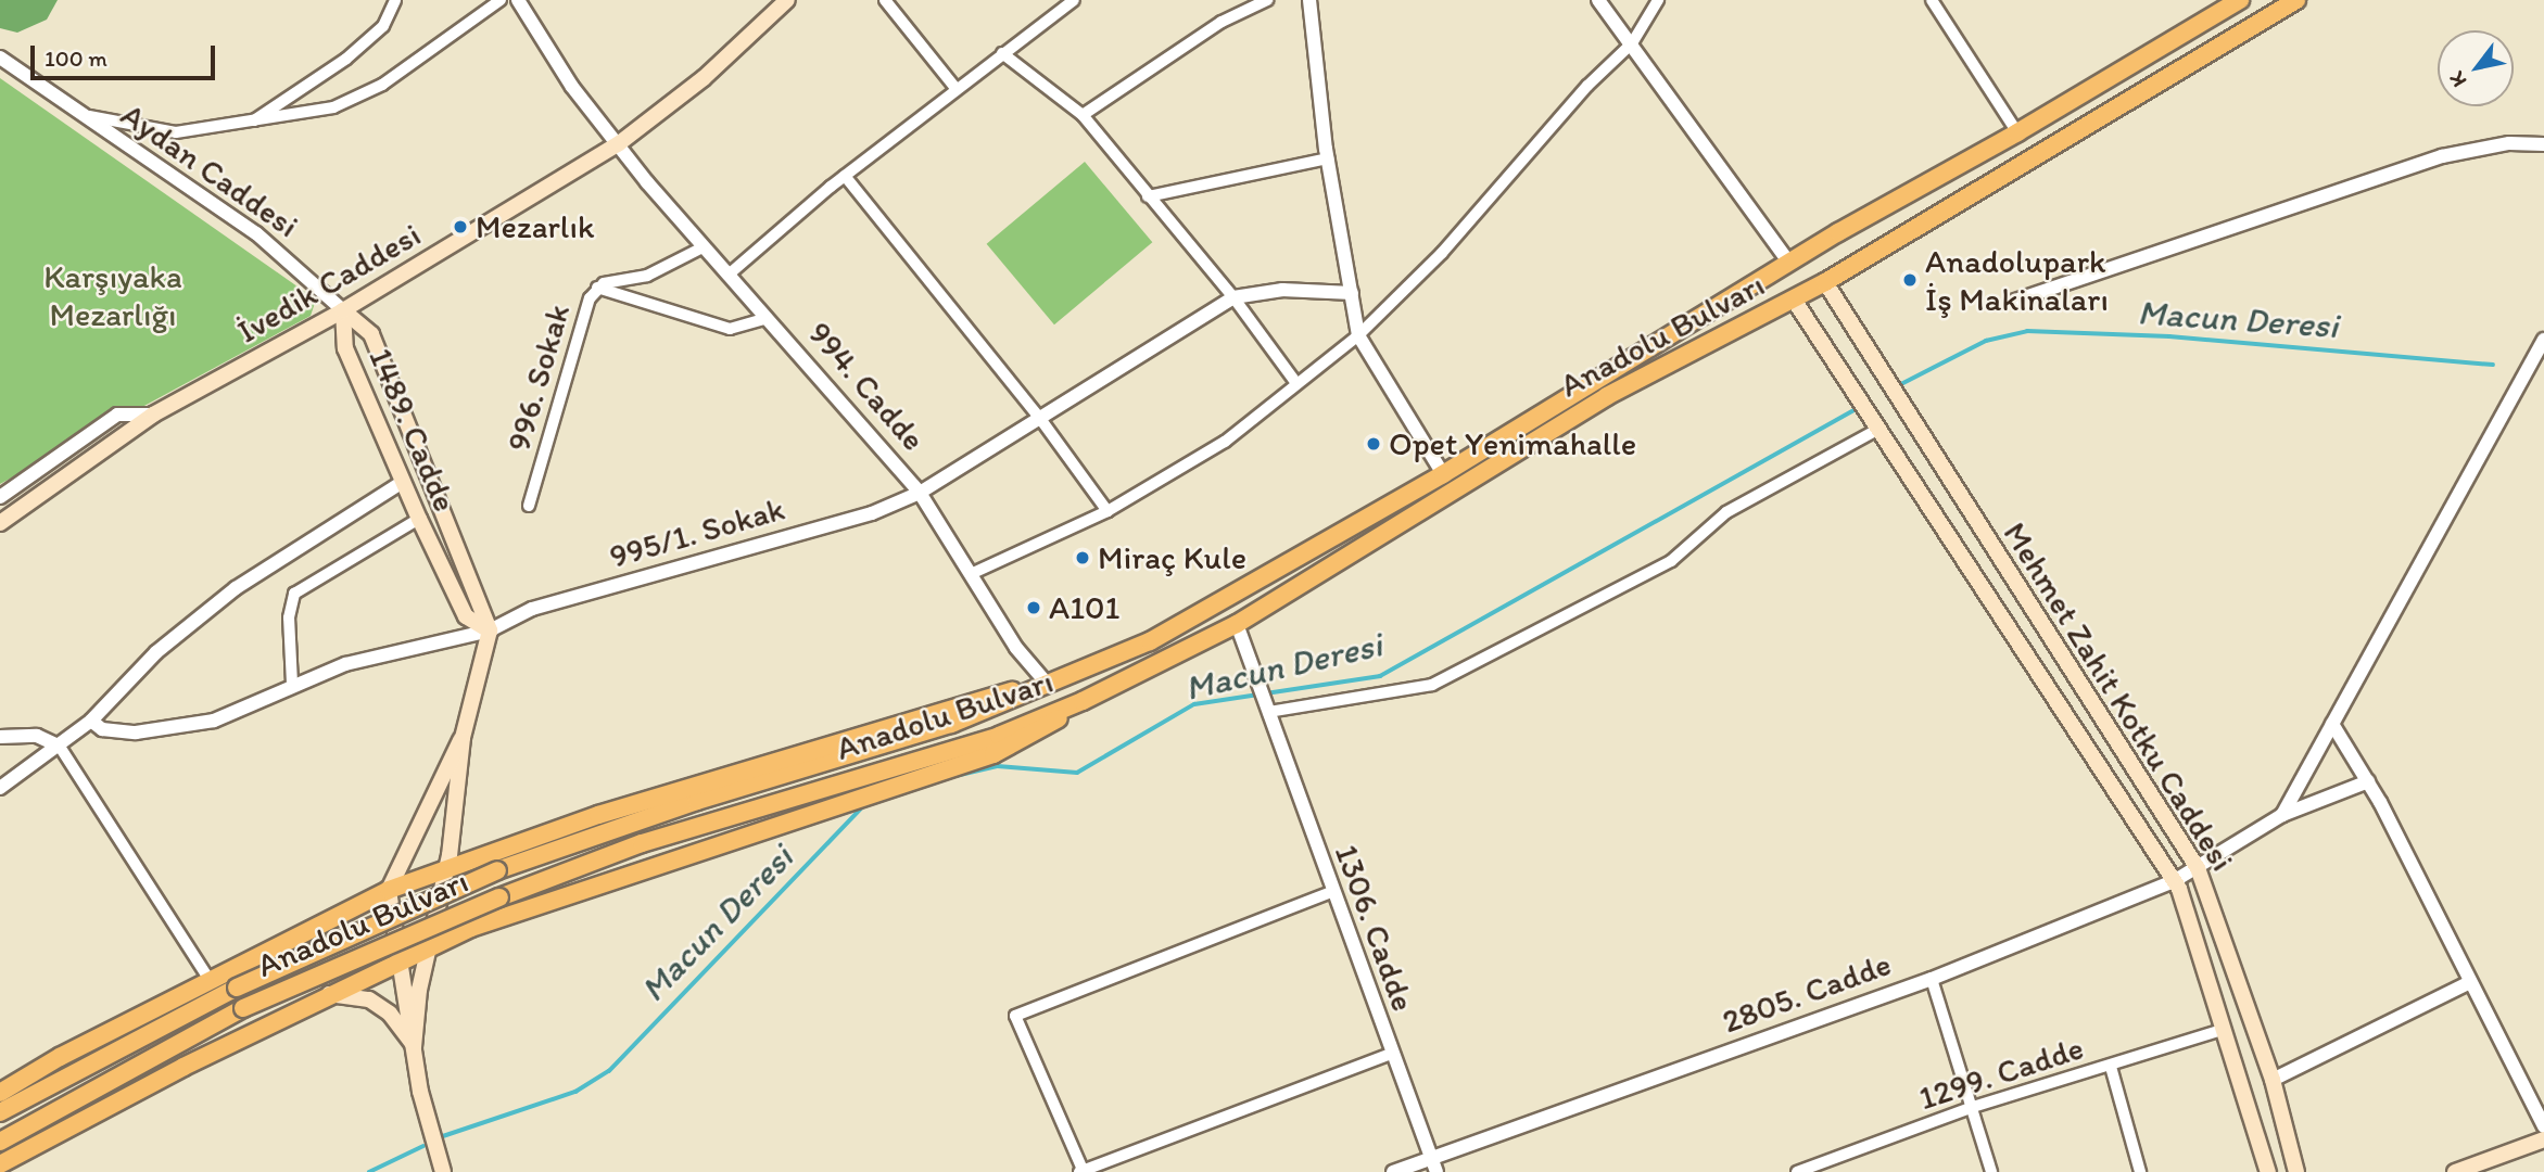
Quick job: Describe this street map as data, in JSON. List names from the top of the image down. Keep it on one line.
{"streets":{"main road":["İvedik Caddesi","Anadolu Bulvarı","1489. Cadde","Mehmet Zahit Kotku Caddesi"],"street":["Aydan Caddesi","996. Sokak","994. Cadde","995/1. Sokak","1306. Cadde","2805. Cadde","1299. Cadde"]},"crossings":[["Aydan Caddesi","İvedik Caddesi"],["Aydan Caddesi","1489. Cadde"],["İvedik Caddesi","994. Cadde"],["İvedik Caddesi","1489. Cadde"],["Anadolu Bulvarı","994. Cadde"],["Anadolu Bulvarı","Mehmet Zahit Kotku Caddesi"],["Anadolu Bulvarı","1306. Cadde"],["996. Sokak","994. Cadde"],["994. Cadde","995/1. Sokak"],["1489. Cadde","995/1. Sokak"],["Mehmet Zahit Kotku Caddesi","2805. Cadde"],["Mehmet Zahit Kotku Caddesi","1299. Cadde"],["1306. Cadde","2805. Cadde"]],"water":["Macun Deresi"],"parks":["Karşıyaka Mezarlığı"],"places":["Mezarlık","Anadolupark İş Makinaları","Opet Yenimahalle","Miraç Kule","A101"],"scale_bar":"100 m","north":"bottom left"}
